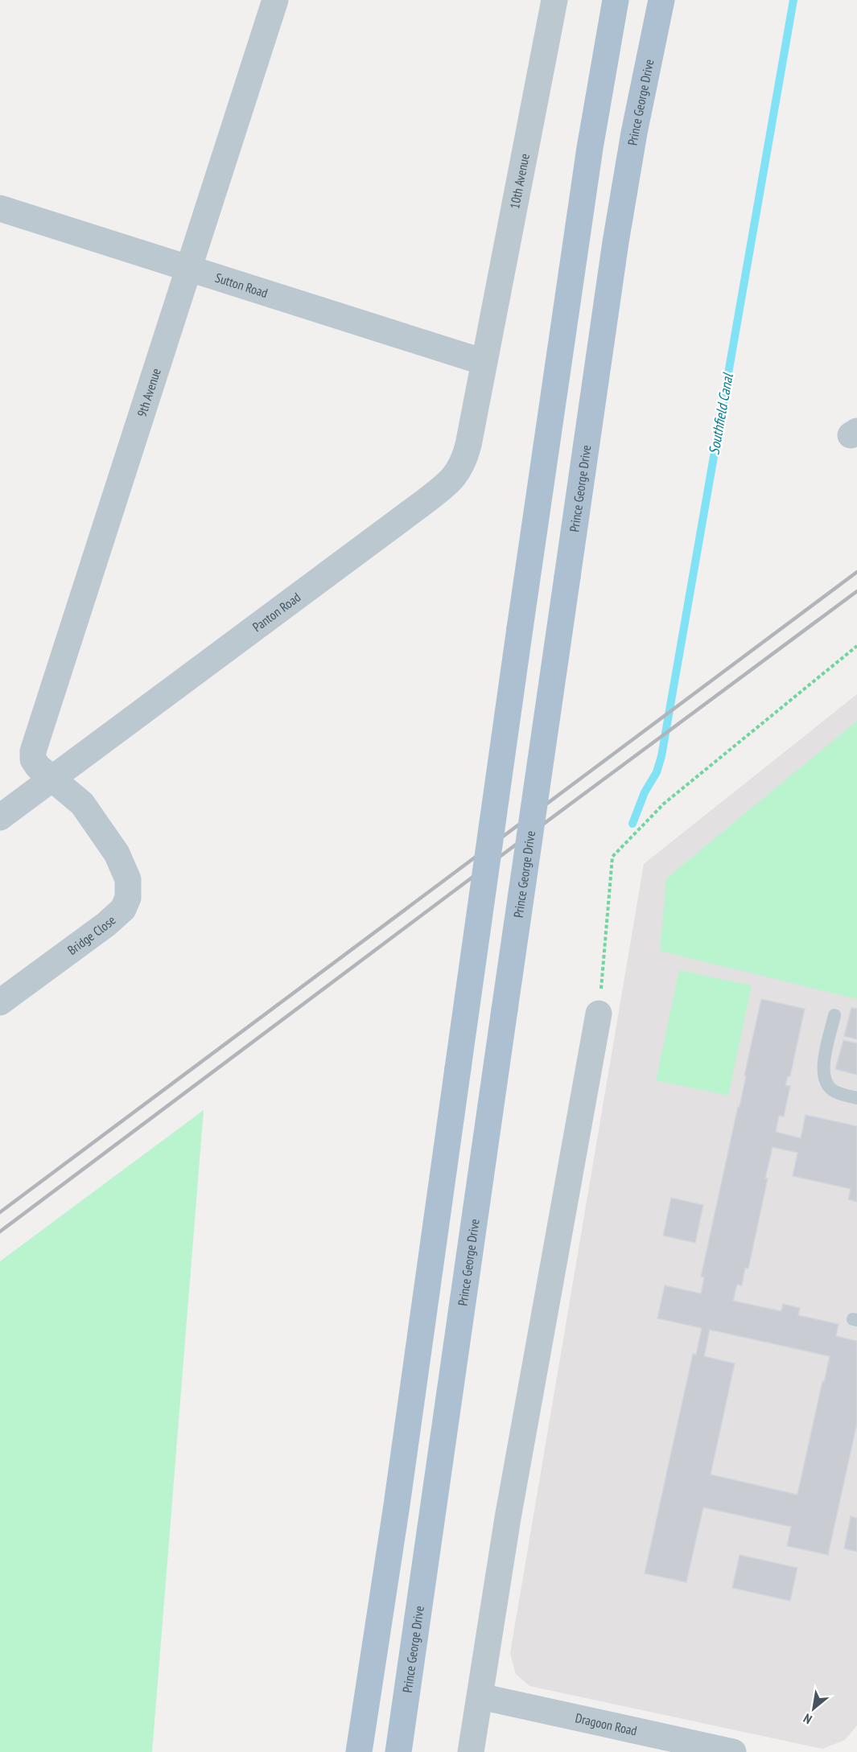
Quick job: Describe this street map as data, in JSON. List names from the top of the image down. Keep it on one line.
{"streets":{"main road":["Prince George Drive"],"street":["10th Avenue","Sutton Road","9th Avenue","Panton Road","Bridge Close","Dragoon Road"]},"crossings":[["10th Avenue","Sutton Road"],["10th Avenue","Panton Road"],["Sutton Road","9th Avenue"],["Sutton Road","Panton Road"],["9th Avenue","Panton Road"],["9th Avenue","Bridge Close"],["Panton Road","Bridge Close"]],"water":["Southfield Canal"],"north":"bottom left"}
